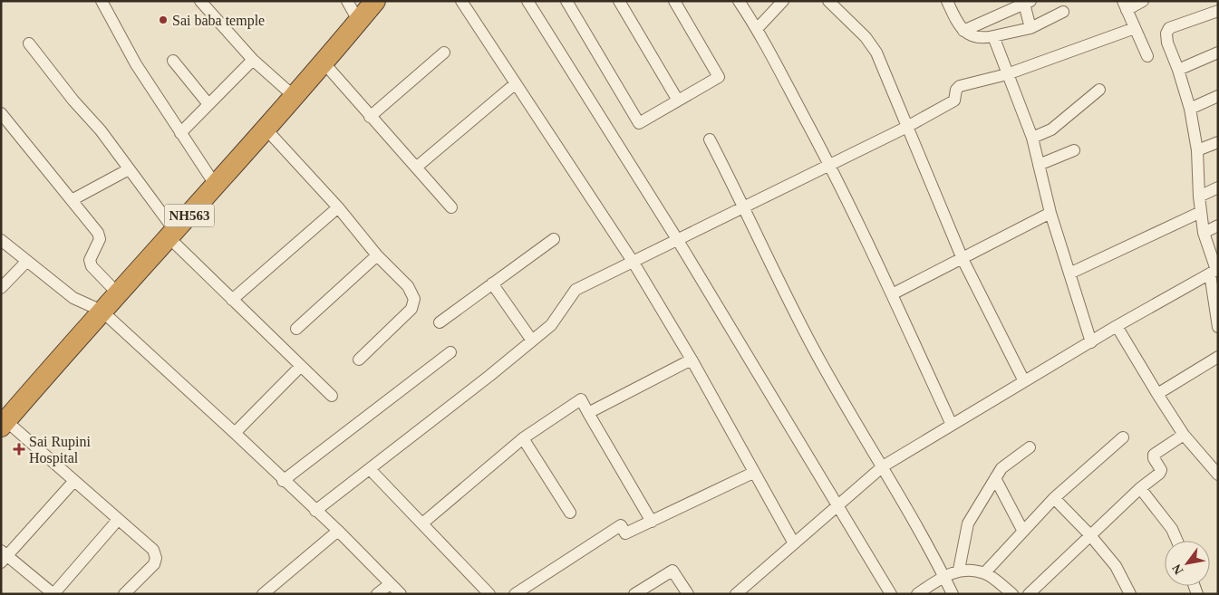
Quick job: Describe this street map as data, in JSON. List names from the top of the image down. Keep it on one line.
{"streets":{"highway":["NH563"]},"places":{"other":["Sai baba temple"],"health":["Sai Rupini Hospital"]},"north":"bottom left"}
